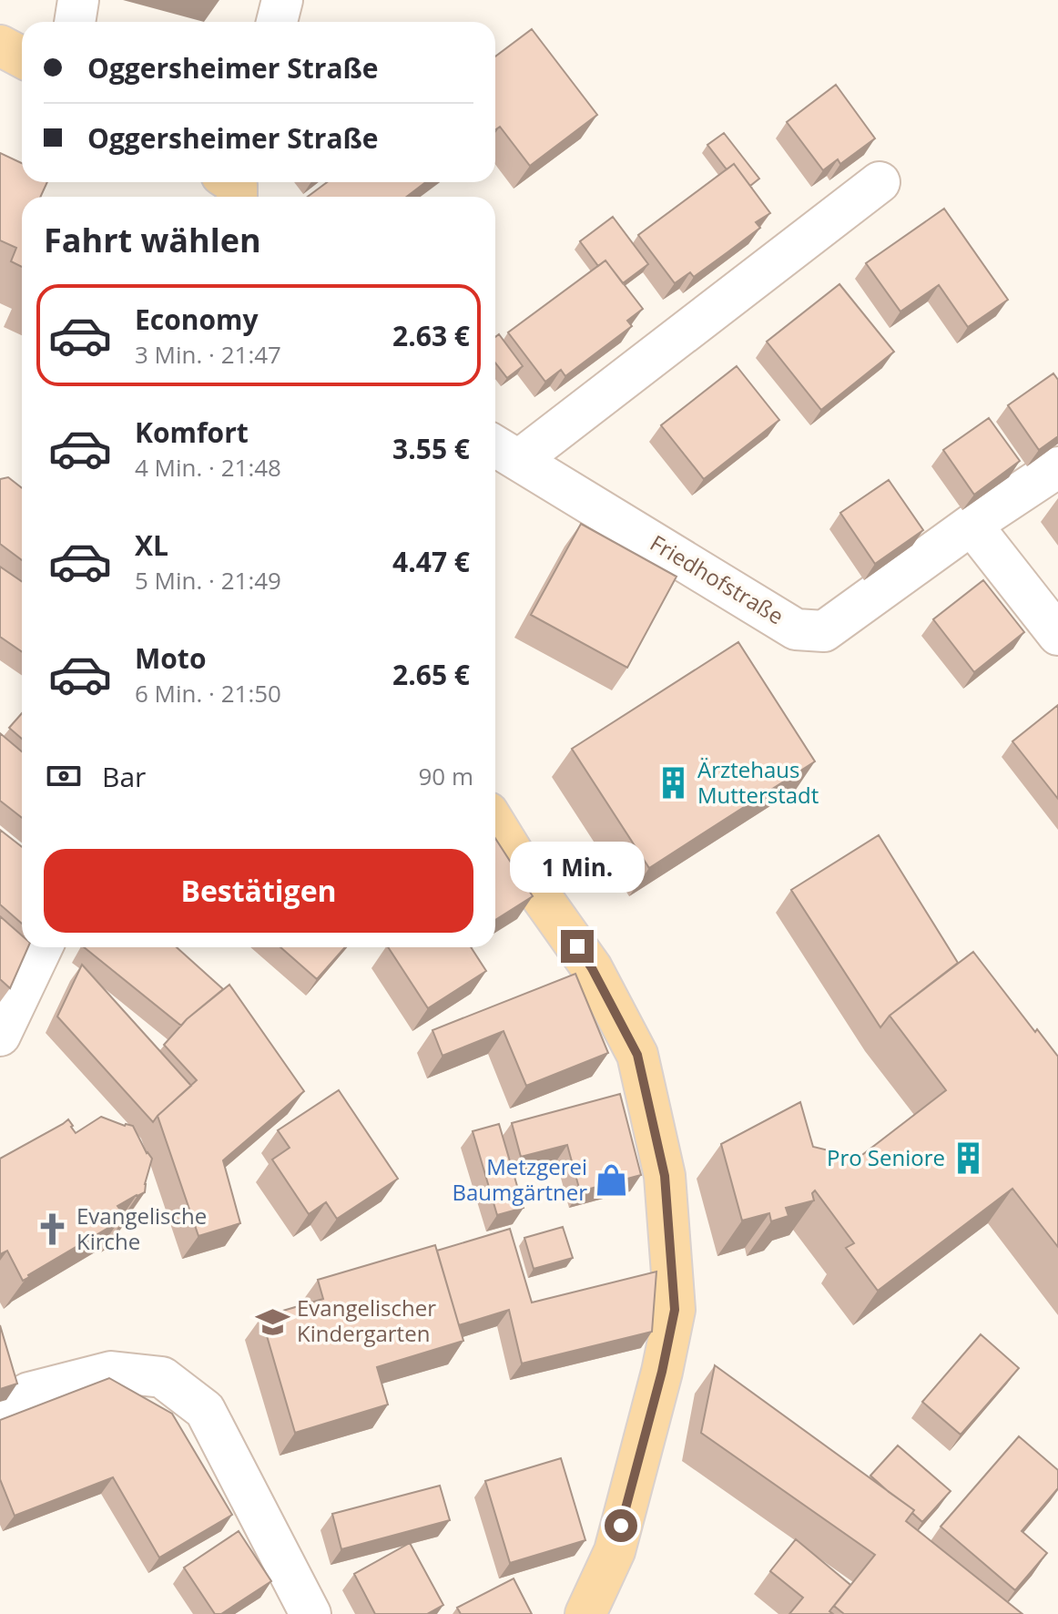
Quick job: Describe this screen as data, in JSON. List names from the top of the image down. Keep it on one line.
{"streets":{"street":["Friedhofstraße"]},"places":{"building":["Ärztehaus Mutterstadt","Pro Seniore"],"shop":["Metzgerei Baumgärtner"],"church":["Evangelische Kirche"],"school or university":["Evangelischer Kindergarten"]},"page":{"banner":["Oggersheimer Straße","Oggersheimer Straße"],"heading":"Fahrt wählen","list":[{"name":"Economy","note":"3 Min. · 21:47","value":"2.63 €"},{"name":"Komfort","note":"4 Min. · 21:48","value":"3.55 €"},{"name":"XL","note":"5 Min. · 21:49","value":"4.47 €"},{"name":"Moto","note":"6 Min. · 21:50","value":"2.65 €"}],"pay":["Bar","90 m"],"buttons":"Bestätigen","bubble":"1 Min."}}
